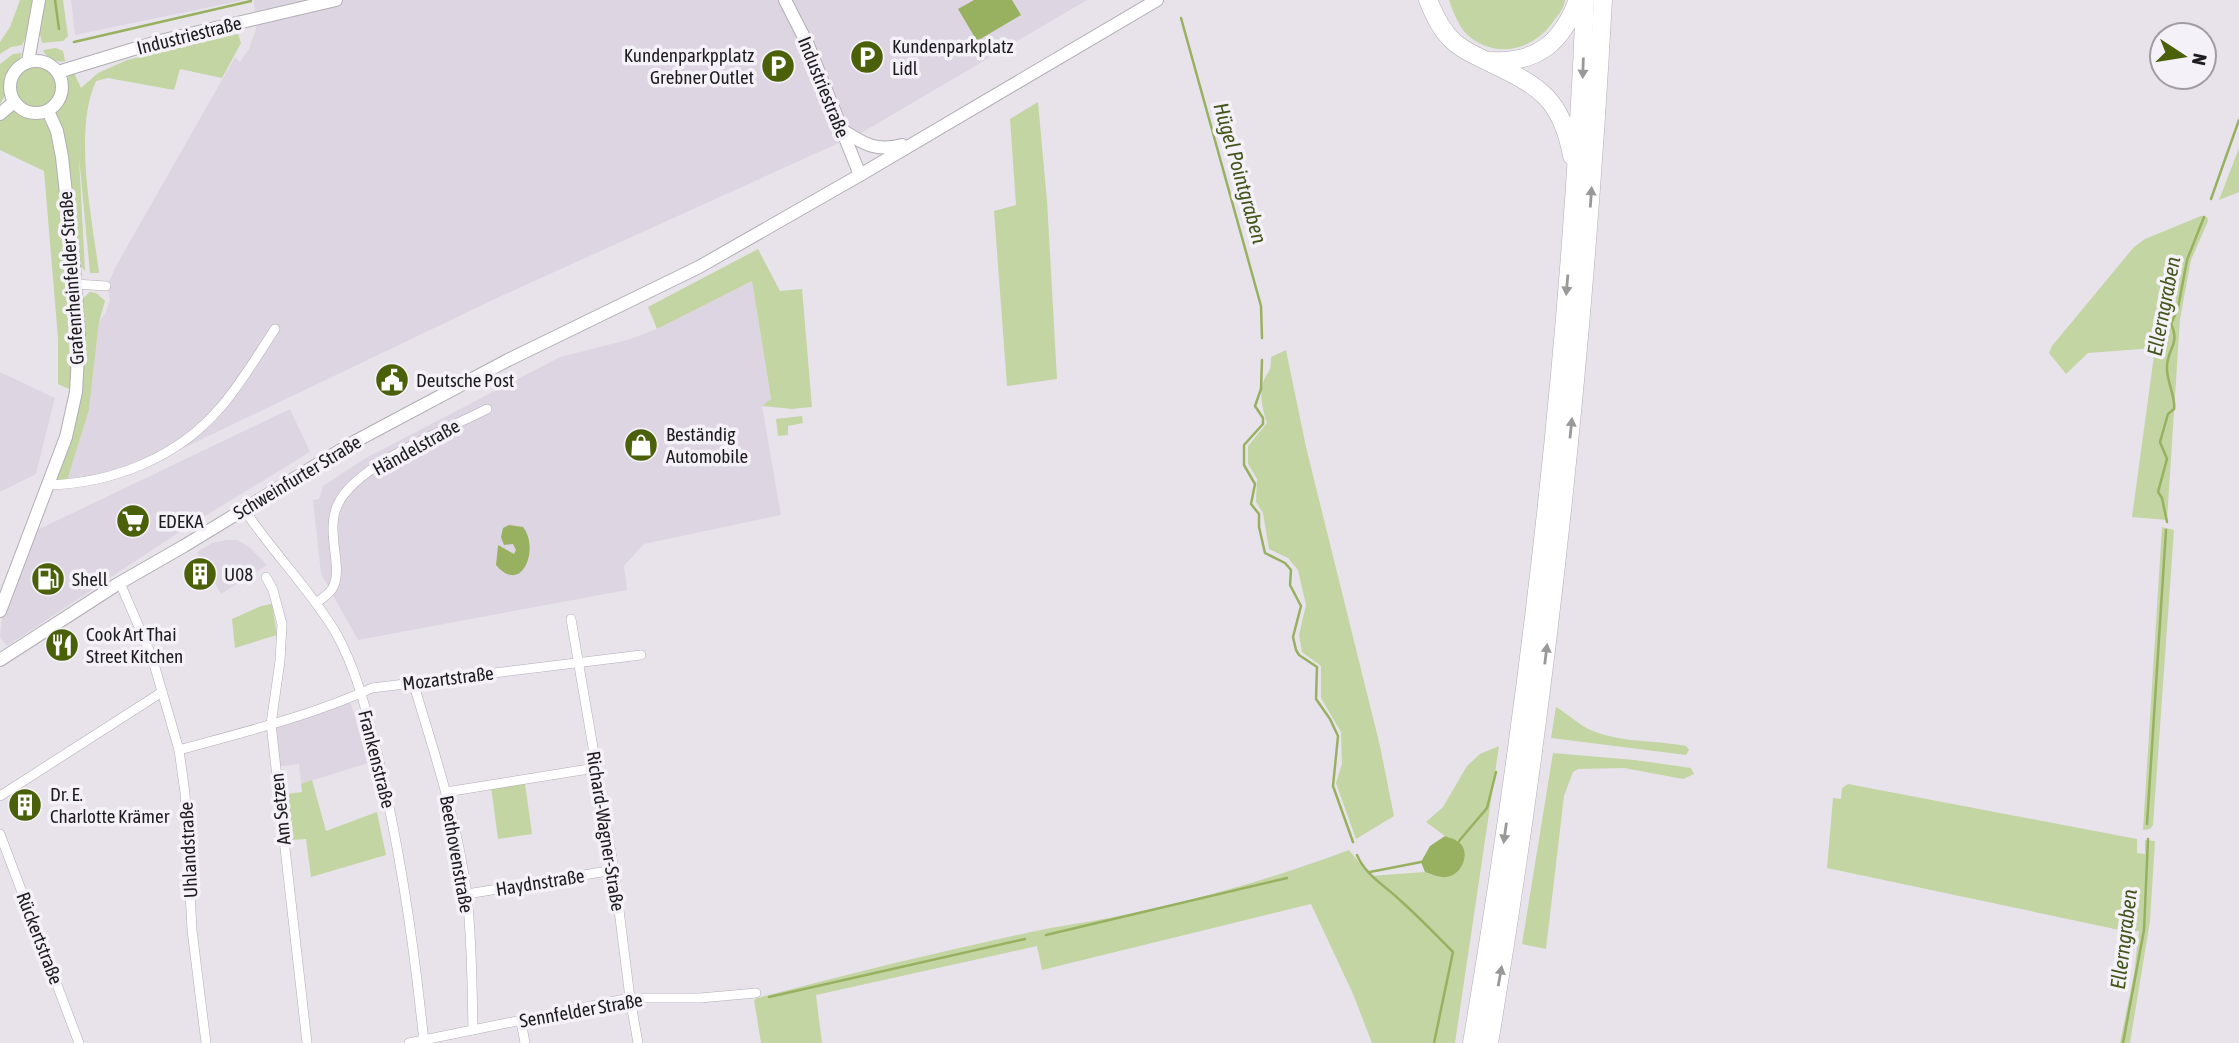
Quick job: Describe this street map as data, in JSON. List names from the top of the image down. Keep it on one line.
{"streets":{"street":["Industriestraße","Grafenrheinfelder Straße","Händelstraße","Schweinfurter Straße","Mozartstraße","Frankenstraße","Am Setzen","Richard-Wagner-Straße","Uhlandstraße","Beethovenstraße","Haydnstraße","Rückertstraße","Sennfelder Straße"]},"crossings":[["Industriestraße","Grafenrheinfelder Straße"],["Industriestraße","Schweinfurter Straße"],["Händelstraße","Frankenstraße"],["Schweinfurter Straße","Frankenstraße"],["Schweinfurter Straße","Uhlandstraße"],["Mozartstraße","Frankenstraße"],["Mozartstraße","Am Setzen"],["Mozartstraße","Richard-Wagner-Straße"],["Mozartstraße","Uhlandstraße"],["Mozartstraße","Beethovenstraße"],["Frankenstraße","Sennfelder Straße"],["Richard-Wagner-Straße","Haydnstraße"],["Richard-Wagner-Straße","Sennfelder Straße"],["Beethovenstraße","Haydnstraße"],["Beethovenstraße","Sennfelder Straße"]],"water":["Hügel Pointgraben","Ellerngraben"],"places":{"parking":["Kundenparkplatz Lidl","Kundenparkpplatz Grebner Outlet"],"public building":["Deutsche Post"],"shop":["Beständig Automobile"],"supermarket":["EDEKA"],"building":["U08","Dr. E. Charlotte Krämer"],"fuel station":["Shell"],"restaurant":["Cook Art Thai Street Kitchen"]},"north":"right"}
